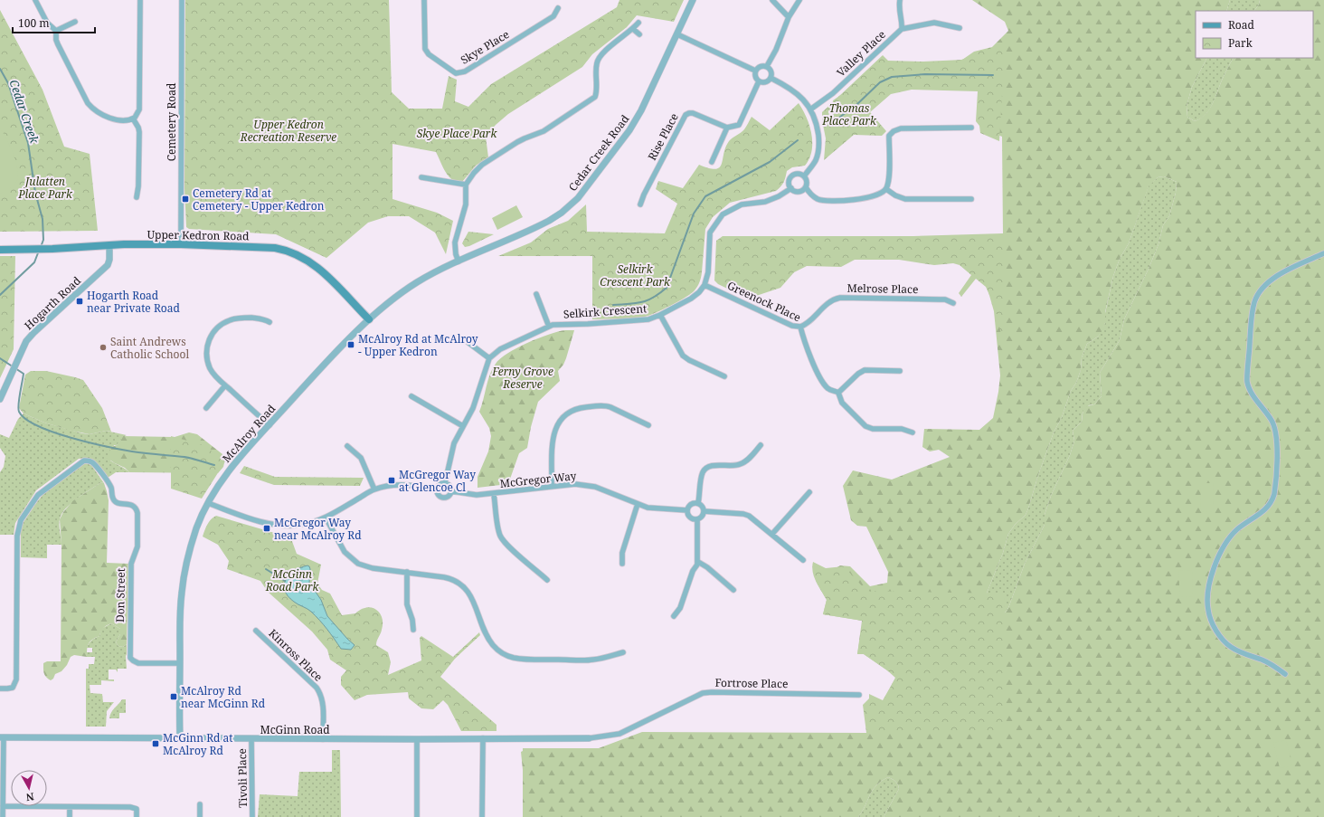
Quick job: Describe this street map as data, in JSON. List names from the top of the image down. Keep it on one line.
{"streets":{"main road":["Upper Kedron Road"],"street":["Skye Place","Valley Place","Cemetery Road","Rise Place","Cedar Creek Road","Melrose Place","Greenock Place","Hogarth Road","Selkirk Crescent","McAlroy Road","McGregor Way","Don Street","Kinross Place","Fortrose Place","McGinn Road","Tivoli Place"]},"crossings":[["Cemetery Road","Upper Kedron Road"],["Cedar Creek Road","McAlroy Road"],["Upper Kedron Road","Hogarth Road"],["Upper Kedron Road","McAlroy Road"],["Melrose Place","Greenock Place"],["Greenock Place","Selkirk Crescent"],["McAlroy Road","Don Street"],["McAlroy Road","McGinn Road"],["Kinross Place","McGinn Road"],["Fortrose Place","McGinn Road"],["McGinn Road","Tivoli Place"]],"water":["Cedar Creek"],"parks":["Thomas Place Park","Upper Kedron Recreation Reserve","Skye Place Park","Julatten Place Park","Selkirk Crescent Park","Ferny Grove Reserve","McGinn Road Park"],"places":{"transit":["Cemetery Rd at Cemetery - Upper Kedron","Hogarth Road near Private Road","McAlroy Rd at McAlroy - Upper Kedron","McGregor Way at Glencoe Cl","McGregor Way near McAlroy Rd","McAlroy Rd near McGinn Rd","McGinn Rd at McAlroy Rd"],"other":["Saint Andrews Catholic School"]},"legend":["Road","Park"],"scale_bar":"100 m","north":"bottom"}
